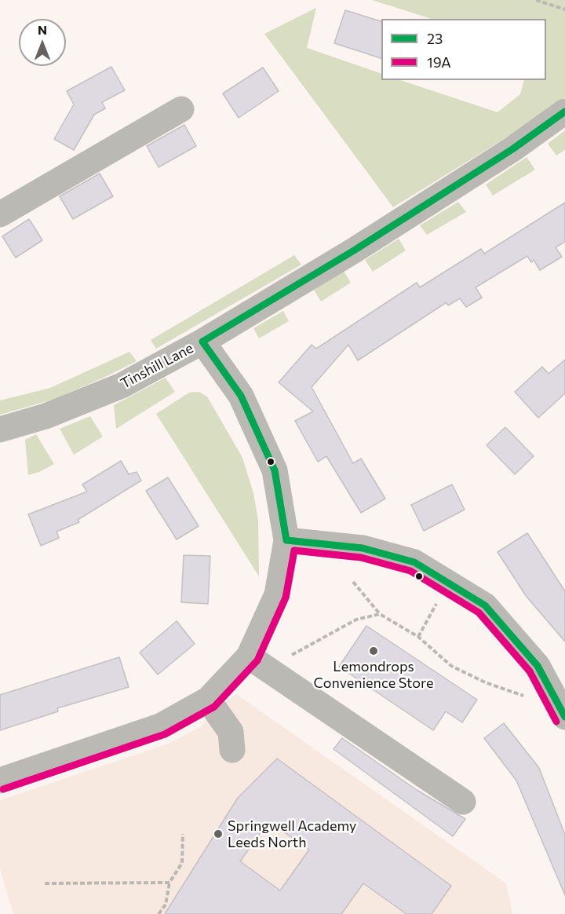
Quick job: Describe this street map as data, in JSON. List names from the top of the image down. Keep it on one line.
{"streets":{"street":["Tinshill Lane"]},"places":["Lemondrops Convenience Store","Springwell Academy Leeds North"],"lines":["transit line 23","transit line 19A"],"legend":["23","19A"],"north":"top"}
